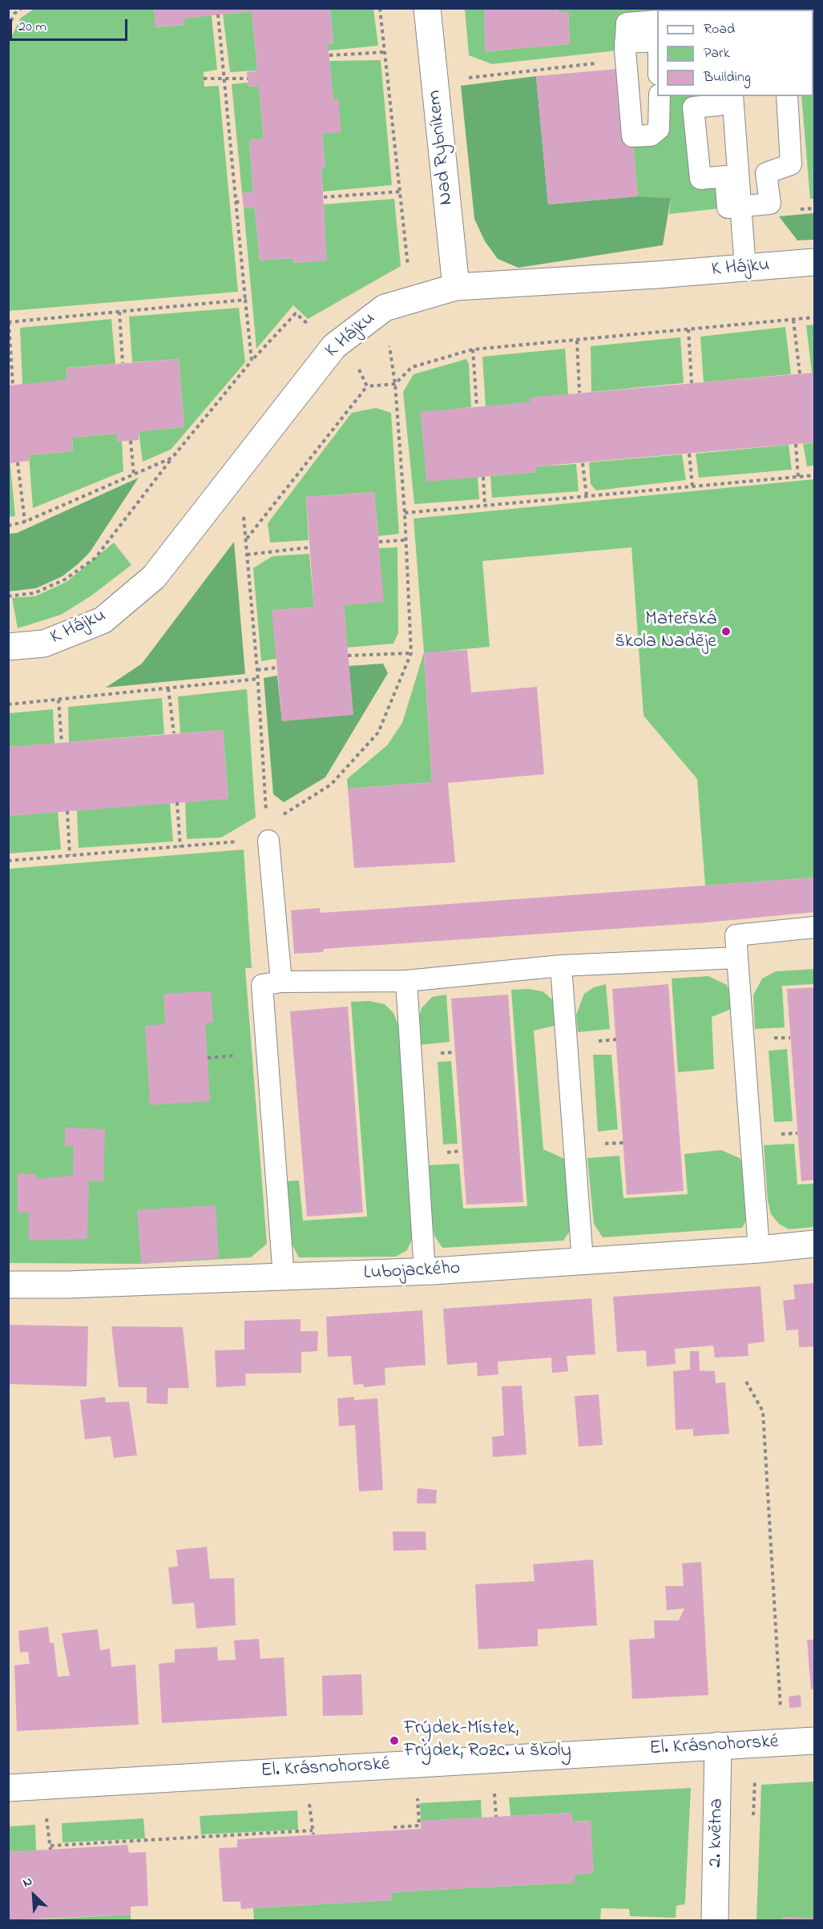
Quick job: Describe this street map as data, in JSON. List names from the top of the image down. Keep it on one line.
{"streets":{"street":["Nad Rybníkem","K Hájku","Lubojackého","El. Krásnohorské","2. května"]},"crossings":[["Nad Rybníkem","K Hájku"],["El. Krásnohorské","2. května"]],"places":["Mateřská škola Naděje","Frýdek-Místek, Frýdek, Rozc. u školy"],"legend":["Road","Park","Building"],"scale_bar":"20 m","north":"top left"}
